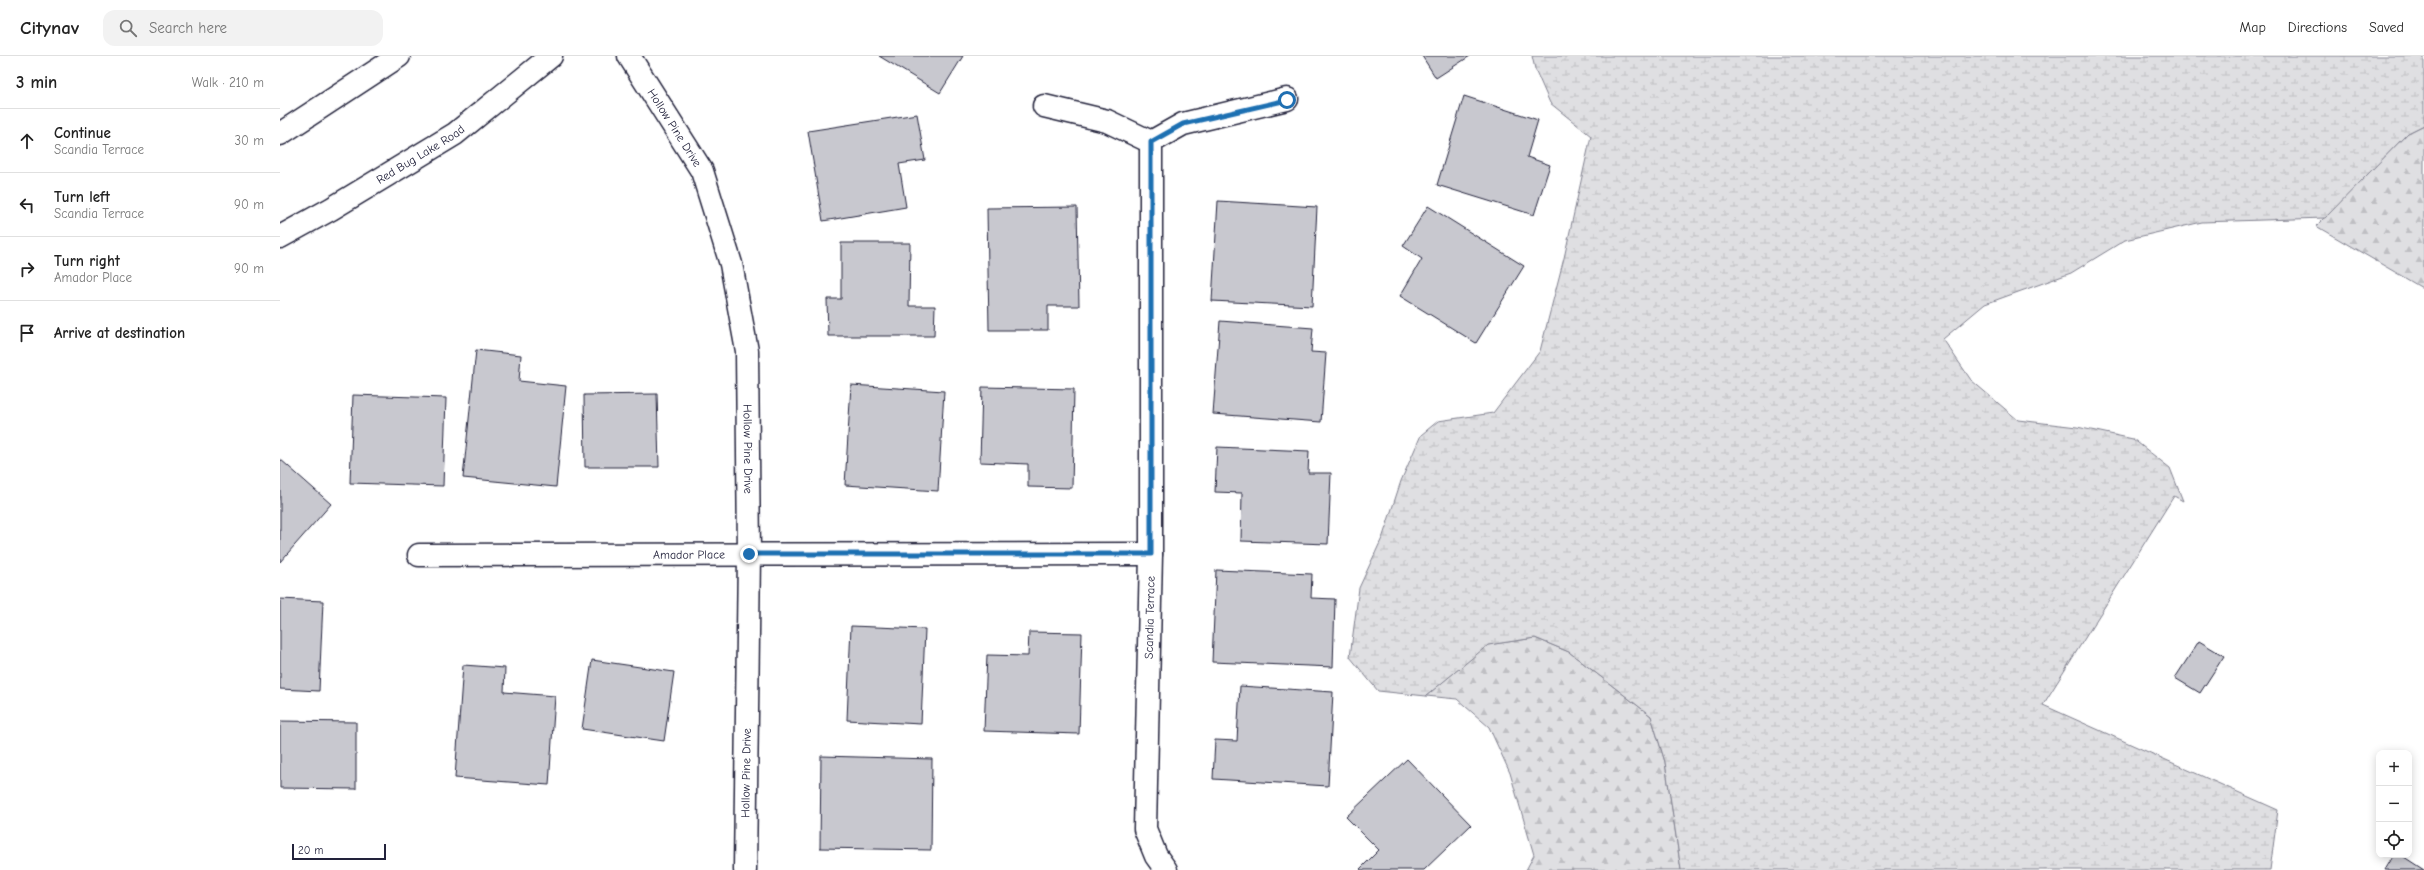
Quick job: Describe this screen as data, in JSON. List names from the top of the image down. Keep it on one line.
{"streets":{"street":["Hollow Pine Drive","Red Bug Lake Road","Amador Place","Scandia Terrace"]},"crossings":[["Hollow Pine Drive","Amador Place"],["Amador Place","Scandia Terrace"]],"scale_bar":"20 m","page":{"header":"Citynav","search":"Search here","nav":["Map","Directions","Saved"],"heading":["3 min","Walk · 210 m"],"list":[["Continue","Scandia Terrace","30 m"],["Turn left","Scandia Terrace","90 m"],["Turn right","Amador Place","90 m"],"Arrive at destination"],"map_buttons":["+","−"],"scale":"20 m"}}
